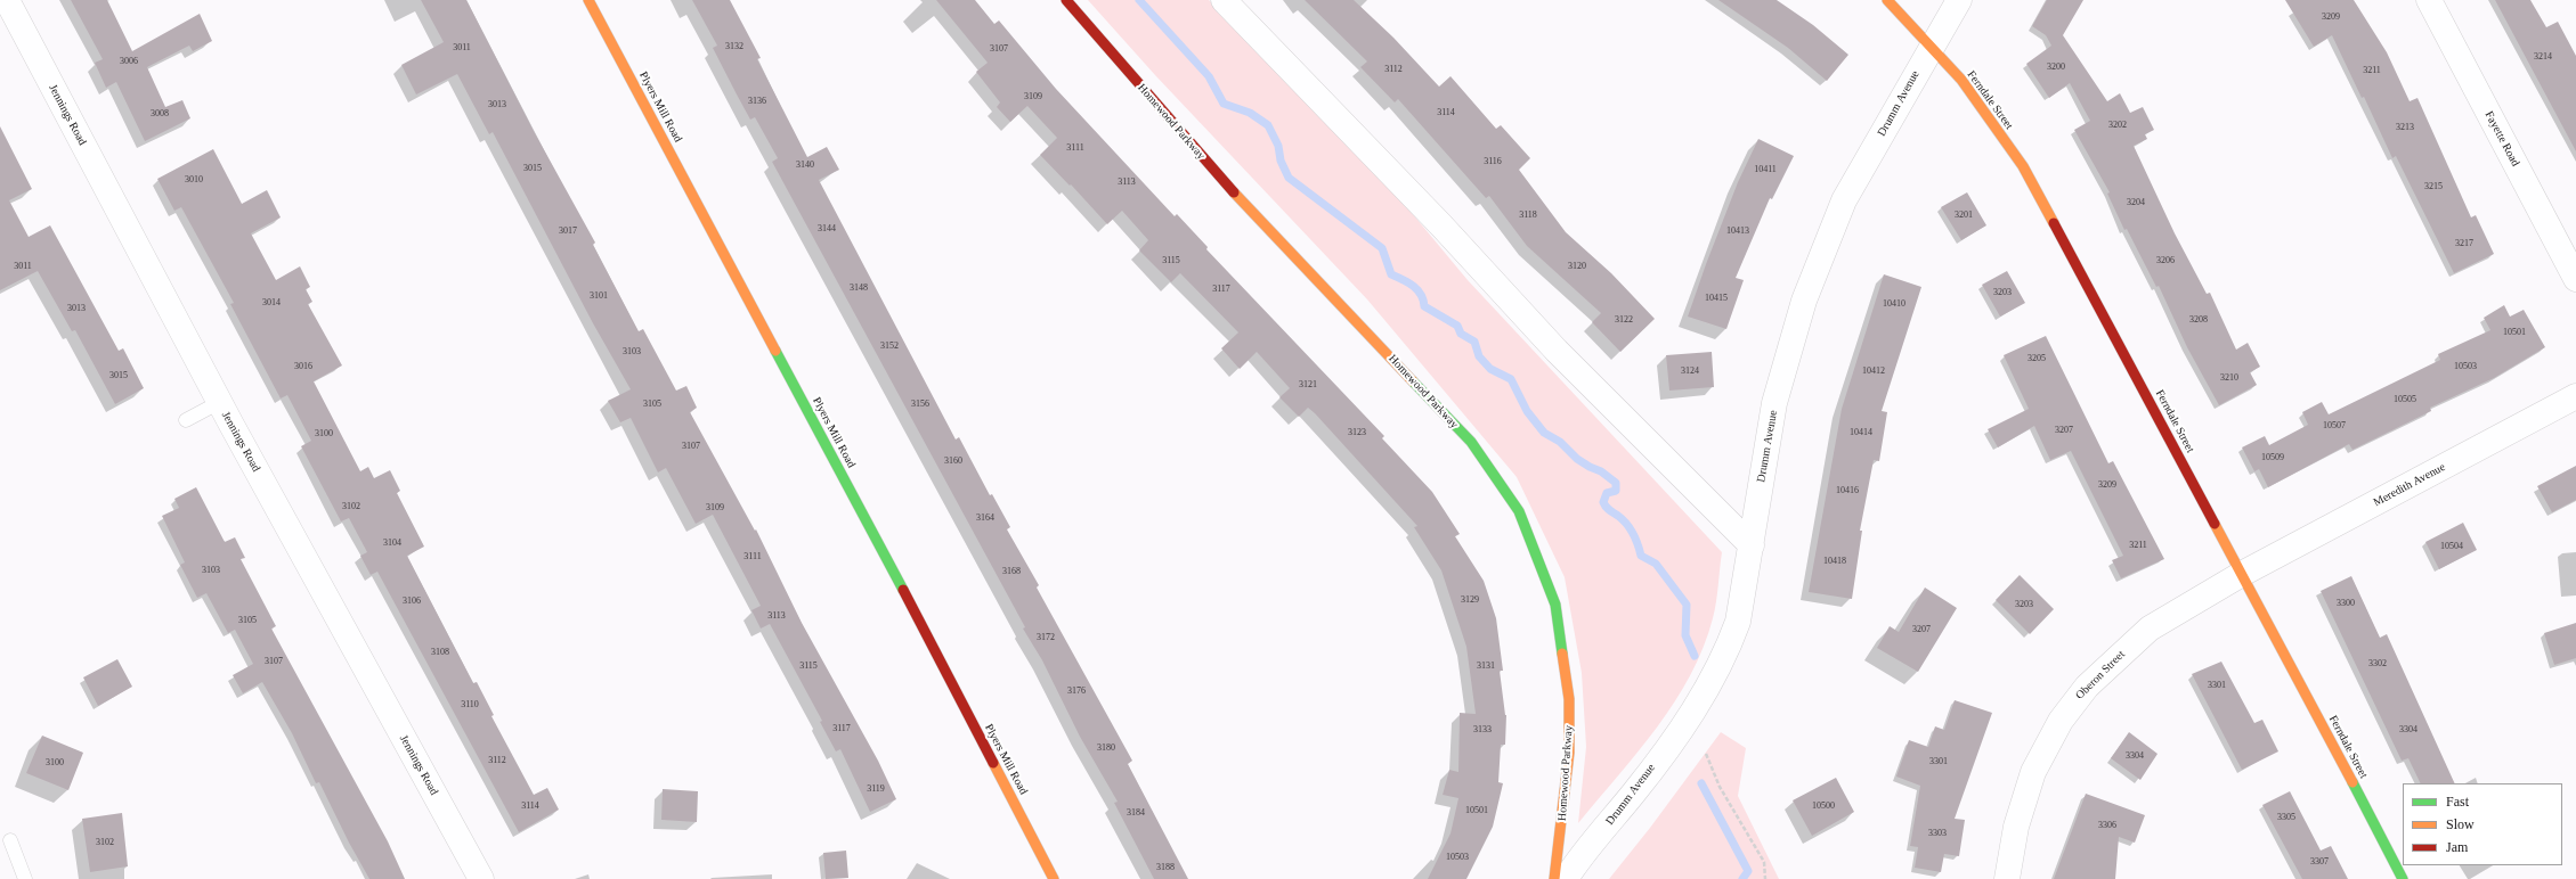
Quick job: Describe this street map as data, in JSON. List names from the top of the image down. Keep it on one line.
{"streets":{"street":["Ferndale Street","Drumm Avenue","Plyers Mill Road","Jennings Road","Homewood Parkway","Fayette Road","Meredith Avenue","Oberon Street"]},"crossings":[["Ferndale Street","Drumm Avenue"],["Ferndale Street","Meredith Avenue"],["Ferndale Street","Oberon Street"],["Meredith Avenue","Oberon Street"]],"house_numbers":["3209","3132","3011","3107","3214","3006","3200","3112","3211","3109","3136","3013","3114","3008","3202","3213","3111","3116","3140","3015","10411","3010","3113","3215","3204","3118","3201","3144","3017","10413","3217","3115","3206","3011","3120","3148","3117","3203","3101","10415","3014","10410","3013","3122","3208","10501","3152","3103","3205","3016","10503","3124","10412","3015","3210","3121","10505","3105","3156","10507","3207","3123","10414","3100","3107","10509","3160","3209","10416","3102","3109","3164","3104","3211","10504","3111","10418","3103","3168","3129","3106","3300","3203","3113","3105","3207","3172","3108","3107","3302","3115","3131","3301","3176","3110","3117","3133","3304","3180","3304","3112","3301","3100","3119","3114","10500","10501","3184","3305","3306","3303","3102","10503","3307","3188"],"legend":["Fast","Slow","Jam"]}
